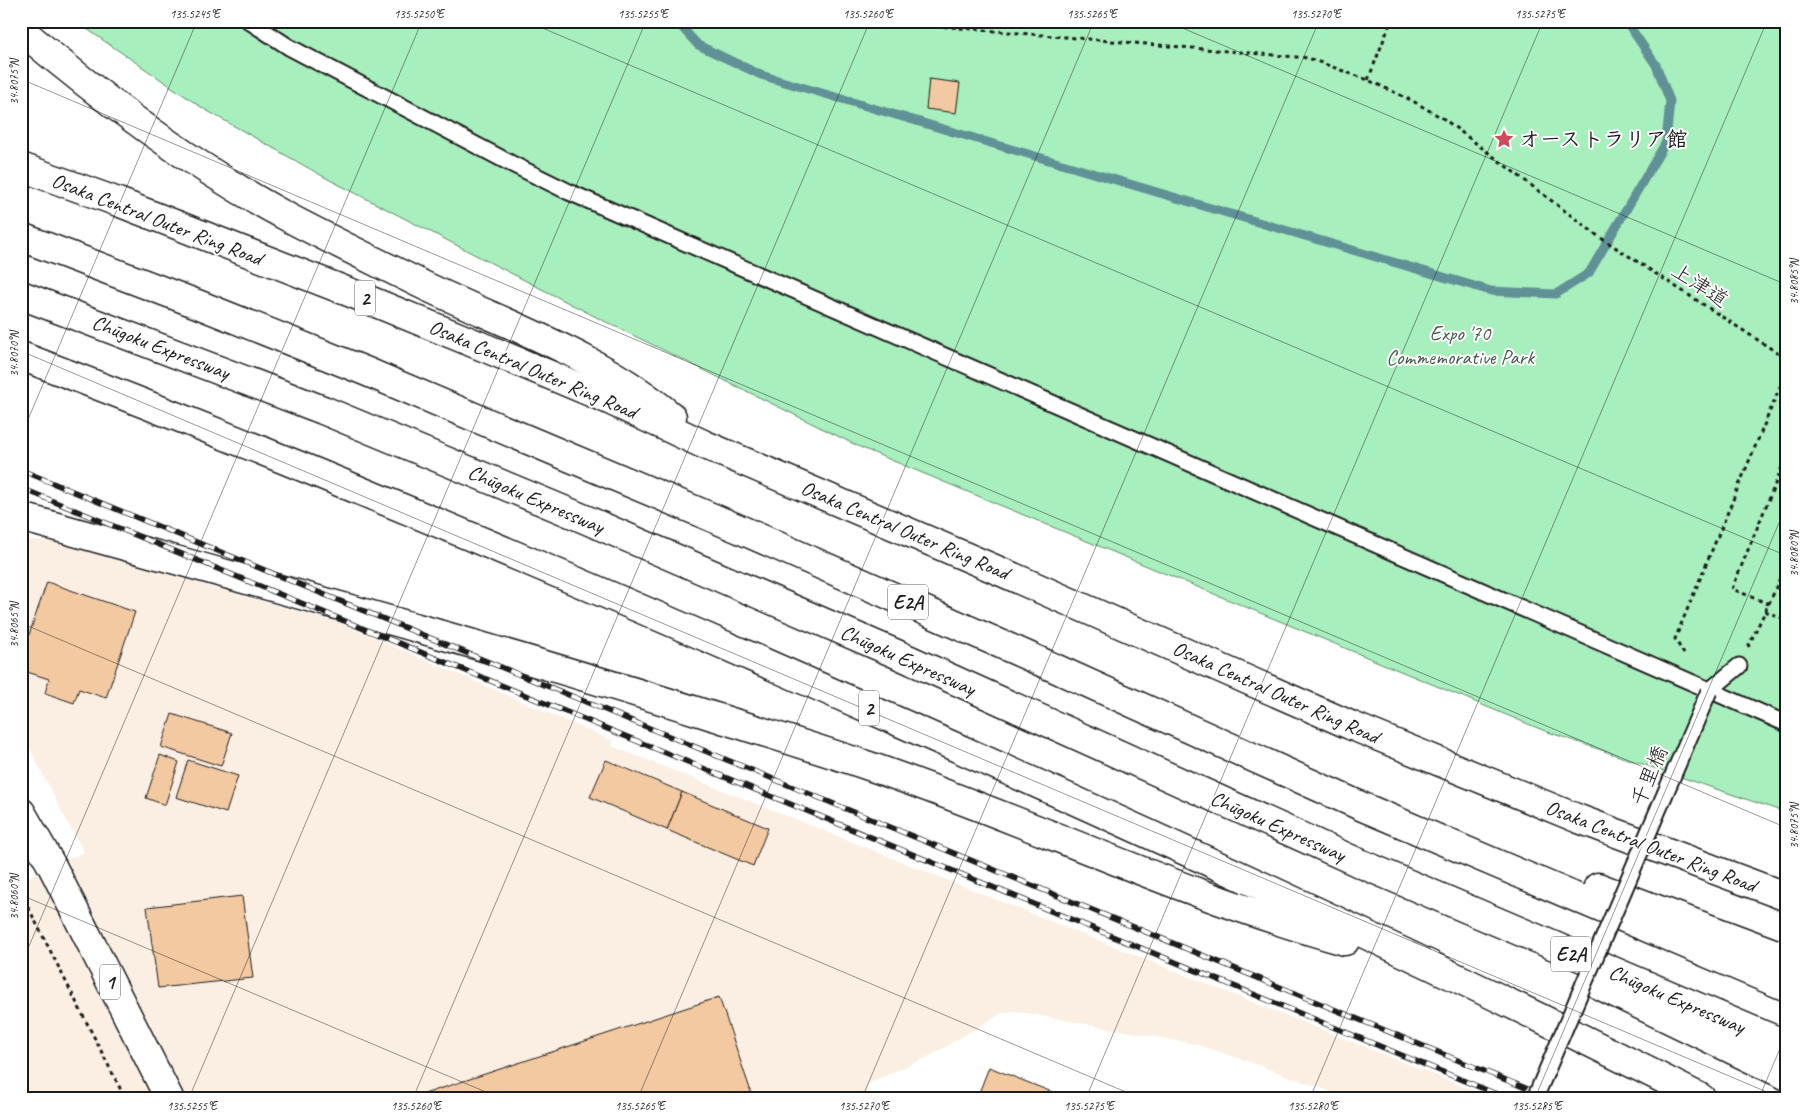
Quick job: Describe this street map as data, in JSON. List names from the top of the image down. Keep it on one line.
{"streets":{"main road":["Osaka Central Outer Ring Road","2","Chūgoku Expressway","E2A","1"],"lane":["千里橋"],"path":["上津道"]},"parks":["Expo '70 Commemorative Park"],"places":{"place":["オーストラリア館"]},"coordinates":["135.5245°E","135.5250°E","135.5255°E","135.5260°E","135.5265°E","135.5270°E","135.5275°E","34.8075°N","34.8085°N","34.8070°N","34.8080°N","34.8065°N","34.8060°N","135.5280°E","135.5285°E"]}
